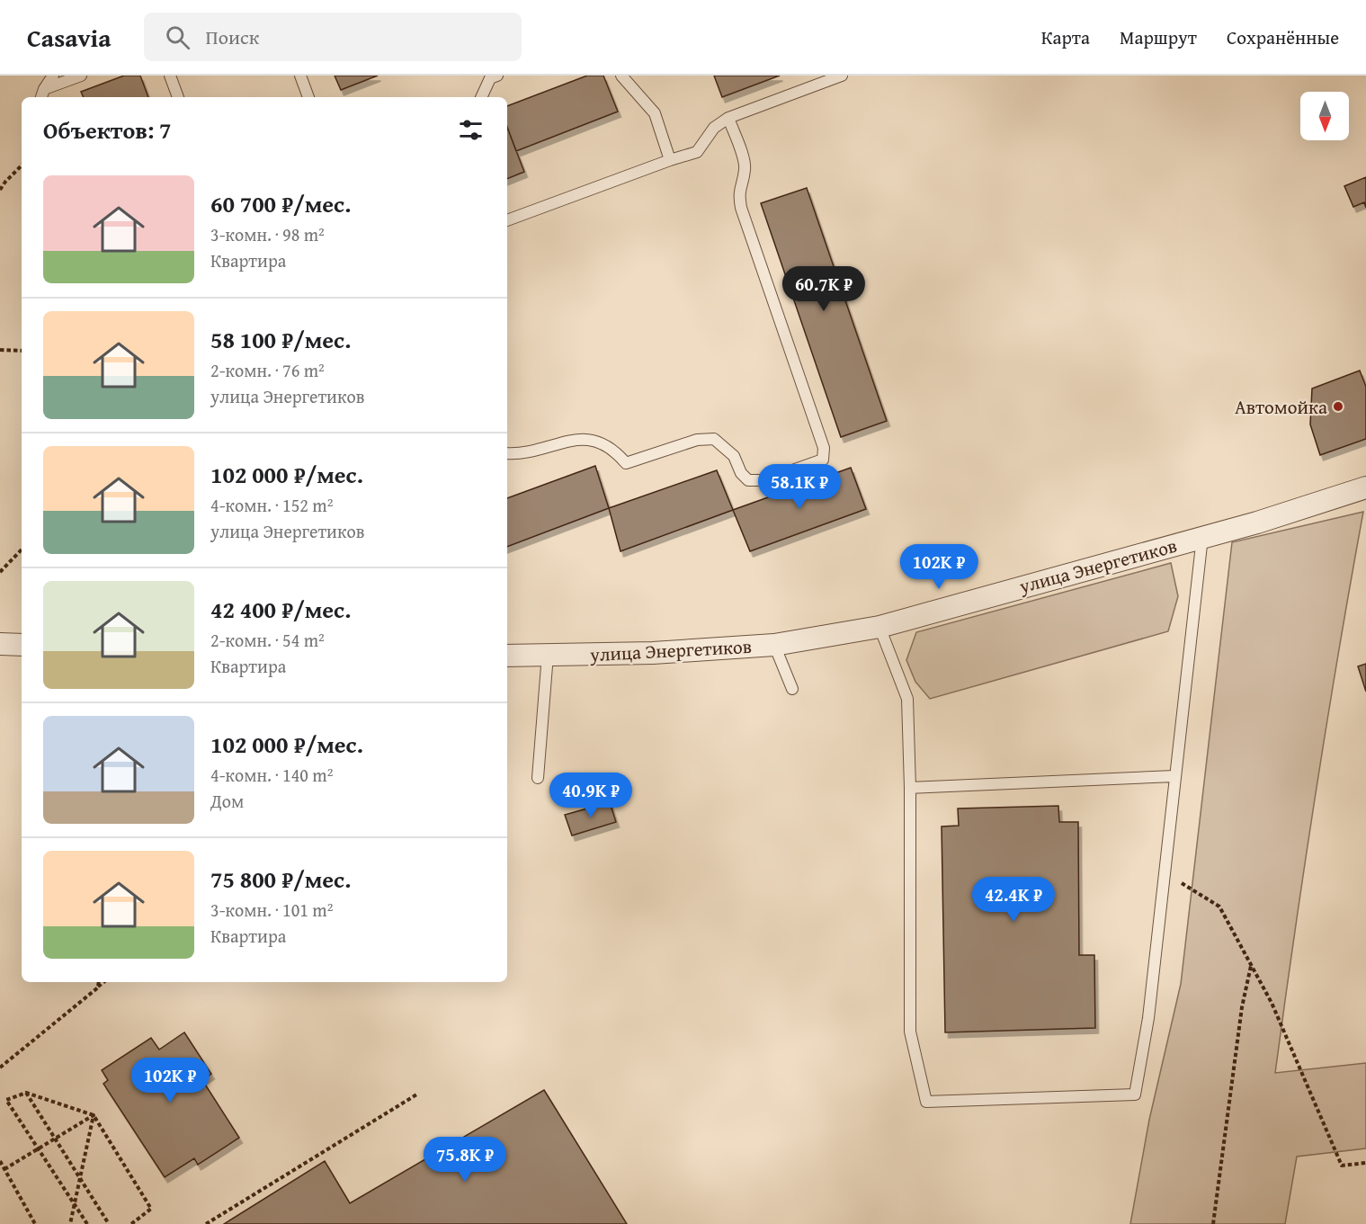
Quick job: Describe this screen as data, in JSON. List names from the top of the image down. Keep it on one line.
{"streets":{"street":["улица Энергетиков"]},"places":["Автомойка"],"north":"bottom","page":{"header":"Casavia","search":"Поиск","nav":["Карта","Маршрут","Сохранённые"],"heading":"Объектов: 7","list":[{"name":"60 700 ₽/мес.","note":"3-комн. · 98 m² · Квартира"},{"name":"58 100 ₽/мес.","note":"2-комн. · 76 m² · улица Энергетиков"},{"name":"102 000 ₽/мес.","note":"4-комн. · 152 m² · улица Энергетиков"},{"name":"42 400 ₽/мес.","note":"2-комн. · 54 m² · Квартира"},{"name":"102 000 ₽/мес.","note":"4-комн. · 140 m² · Дом"},{"name":"75 800 ₽/мес.","note":"3-комн. · 101 m² · Квартира"}],"price":["60.7K ₽","58.1K ₽","102K ₽","40.9K ₽","42.4K ₽","102K ₽","75.8K ₽"]}}
